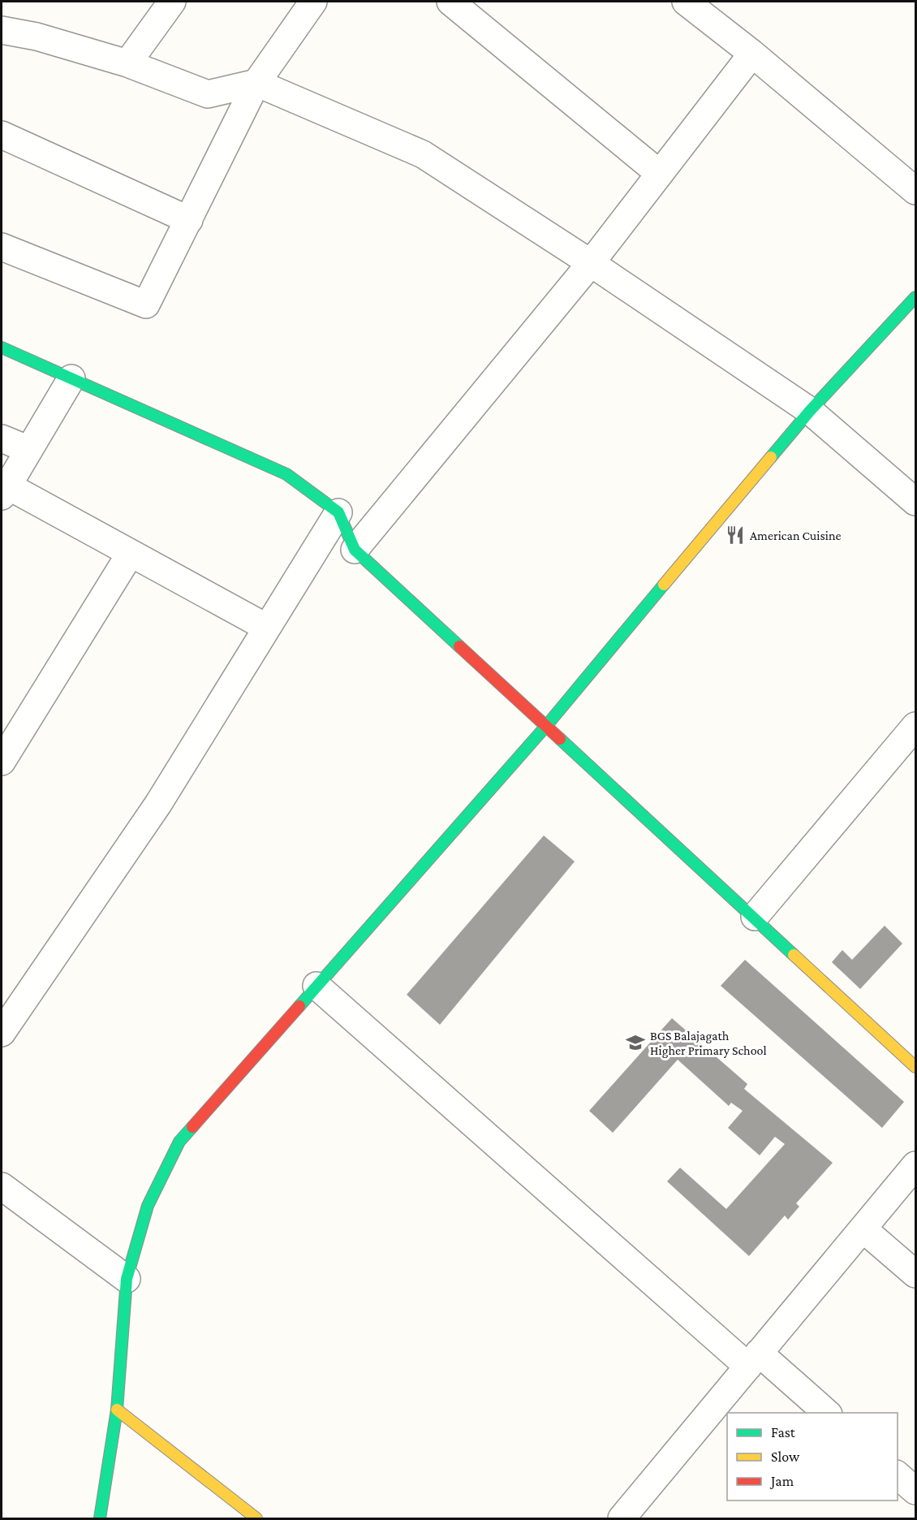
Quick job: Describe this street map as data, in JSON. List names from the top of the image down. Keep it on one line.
{"places":{"restaurant":["American Cuisine"],"school or university":["BGS Balajagath Higher Primary School"]},"legend":["Fast","Slow","Jam"]}
